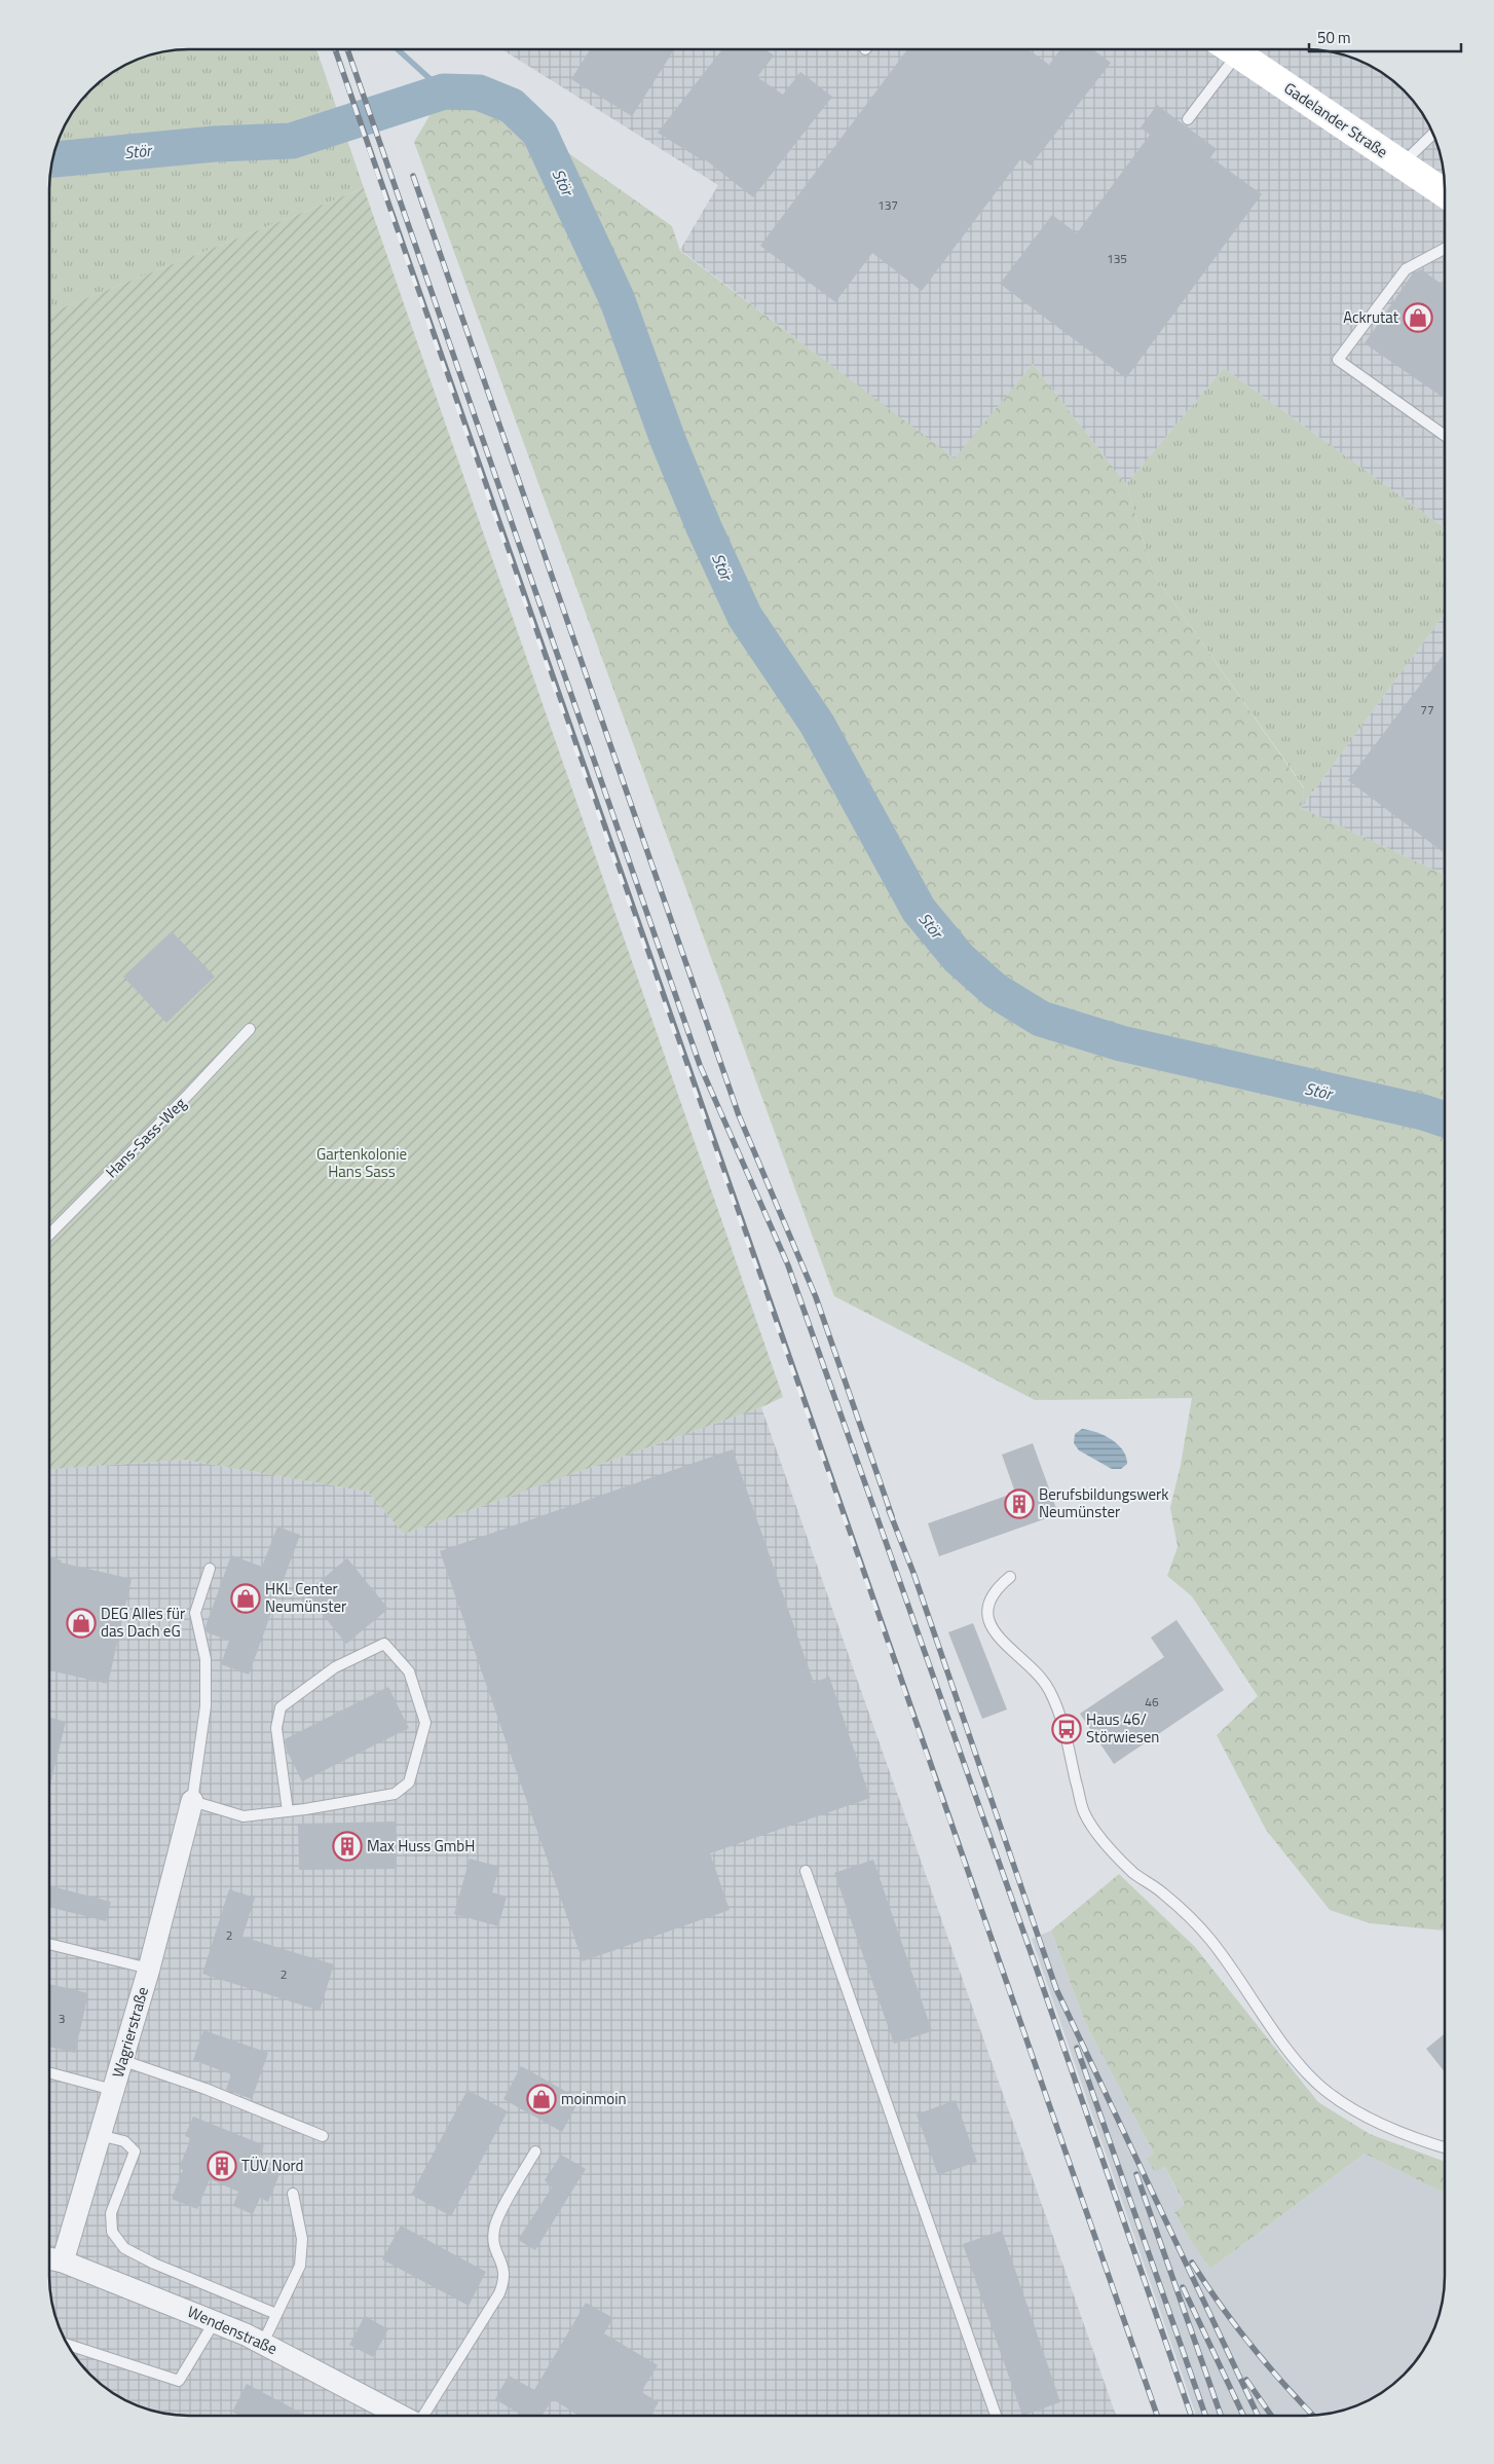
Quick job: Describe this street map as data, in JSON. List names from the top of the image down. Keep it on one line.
{"streets":{"street":["Gadelander Straße","Wagrierstraße","Wendenstraße"],"lane":["Hans-Sass-Weg"]},"crossings":[["Wagrierstraße","Wendenstraße"]],"water":["Stör"],"parks":["Gartenkolonie Hans Sass"],"places":{"shop":["Ackrutat","HKL Center Neumünster","DEG Alles für das Dach eG","moinmoin"],"building":["Berufsbildungswerk Neumünster","Max Huss GmbH","TÜV Nord"],"bus stop":["Haus 46/ Störwiesen"]},"house_numbers":["137","135","77","46","2","2","3"],"scale_bar":"50 m"}
